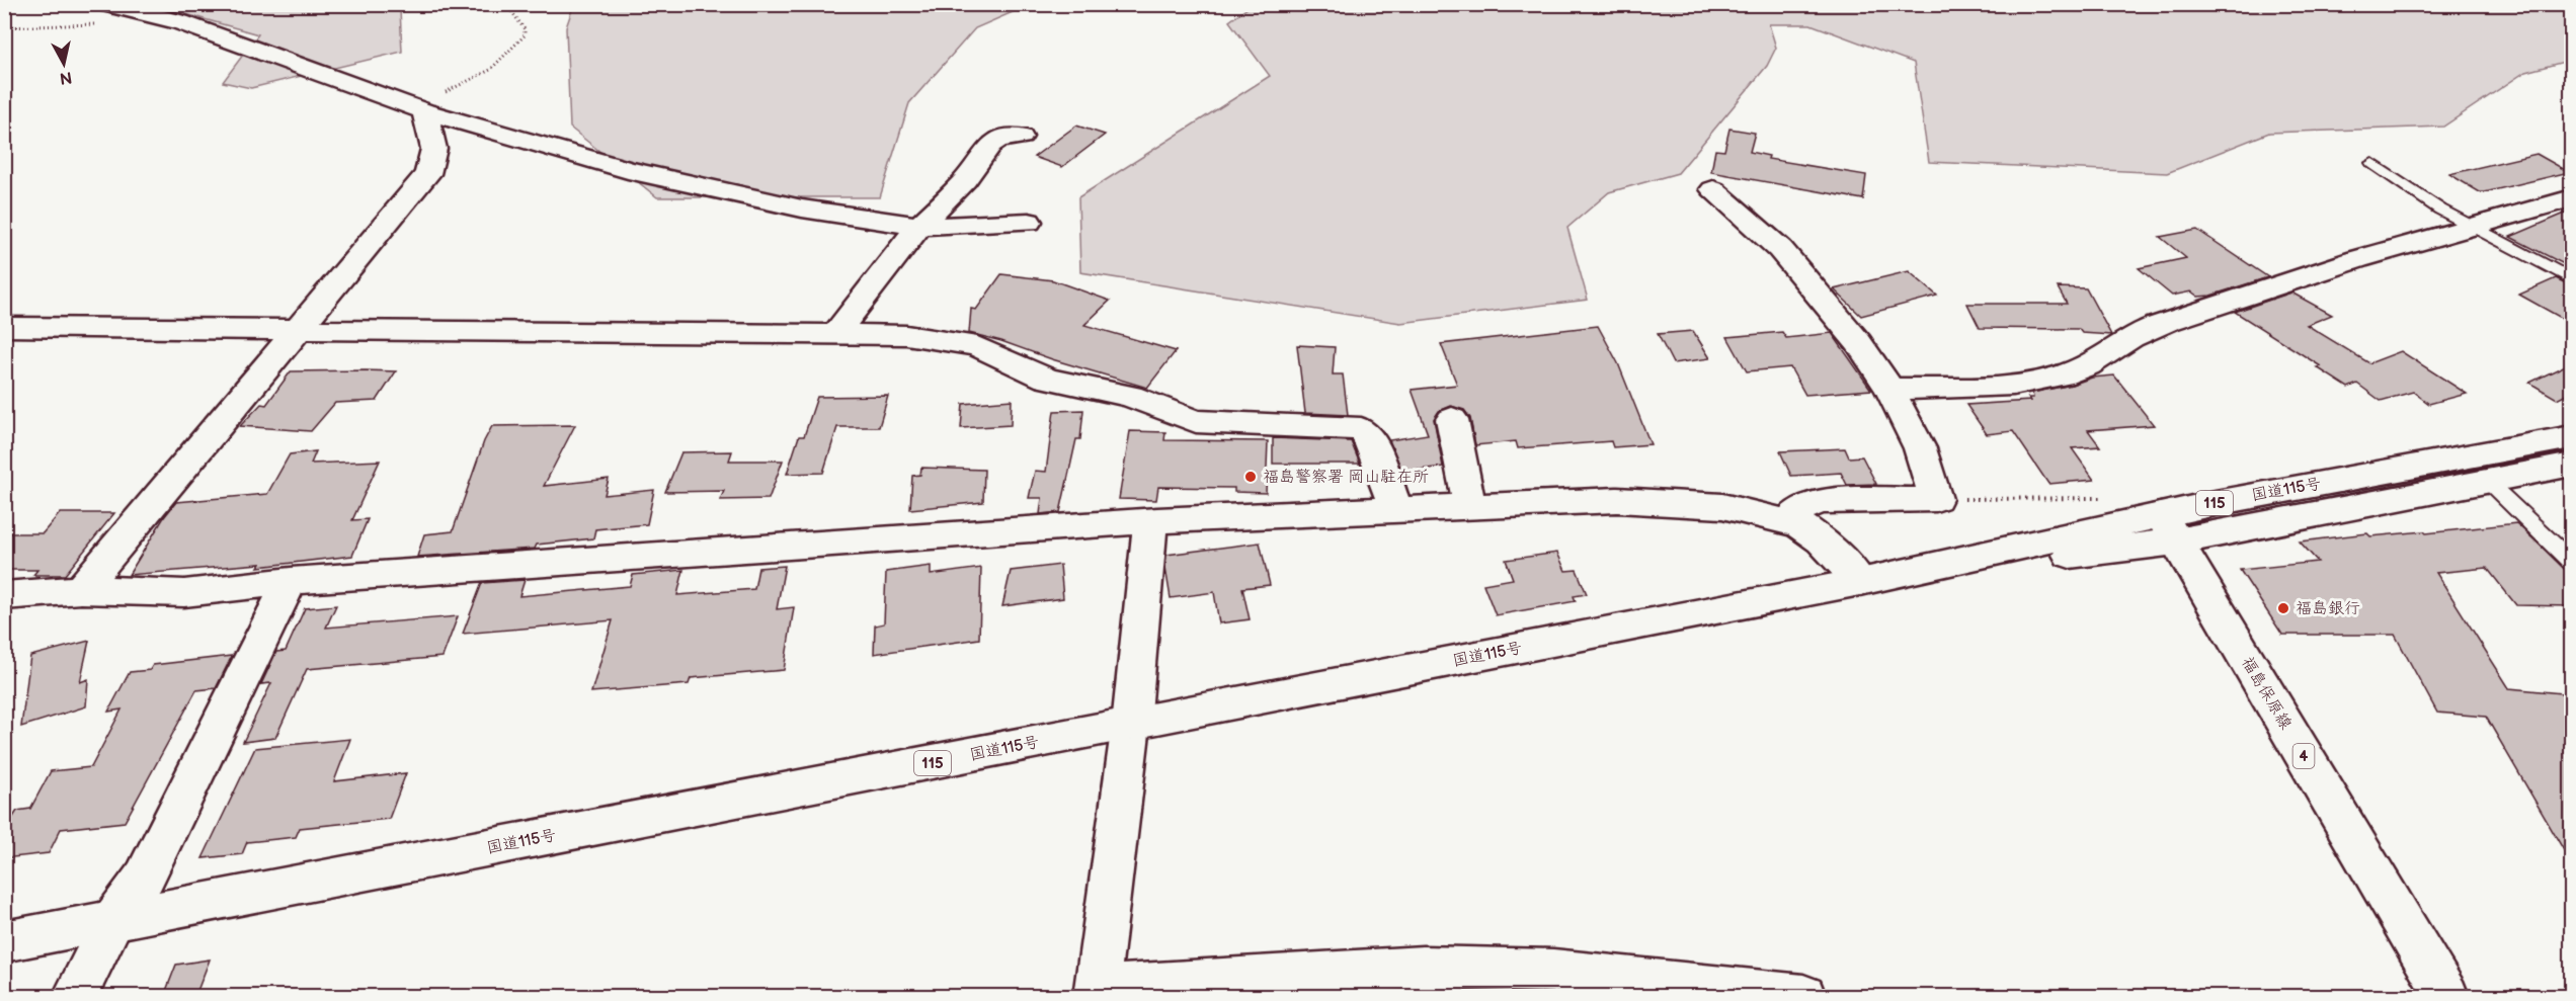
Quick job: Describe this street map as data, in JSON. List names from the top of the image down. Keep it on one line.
{"streets":{"main road":["国道115号","115","福島保原線","4"]},"crossings":[["国道115号","福島保原線"]],"places":["福島警察署 岡山駐在所","福島銀行"],"north":"bottom"}
